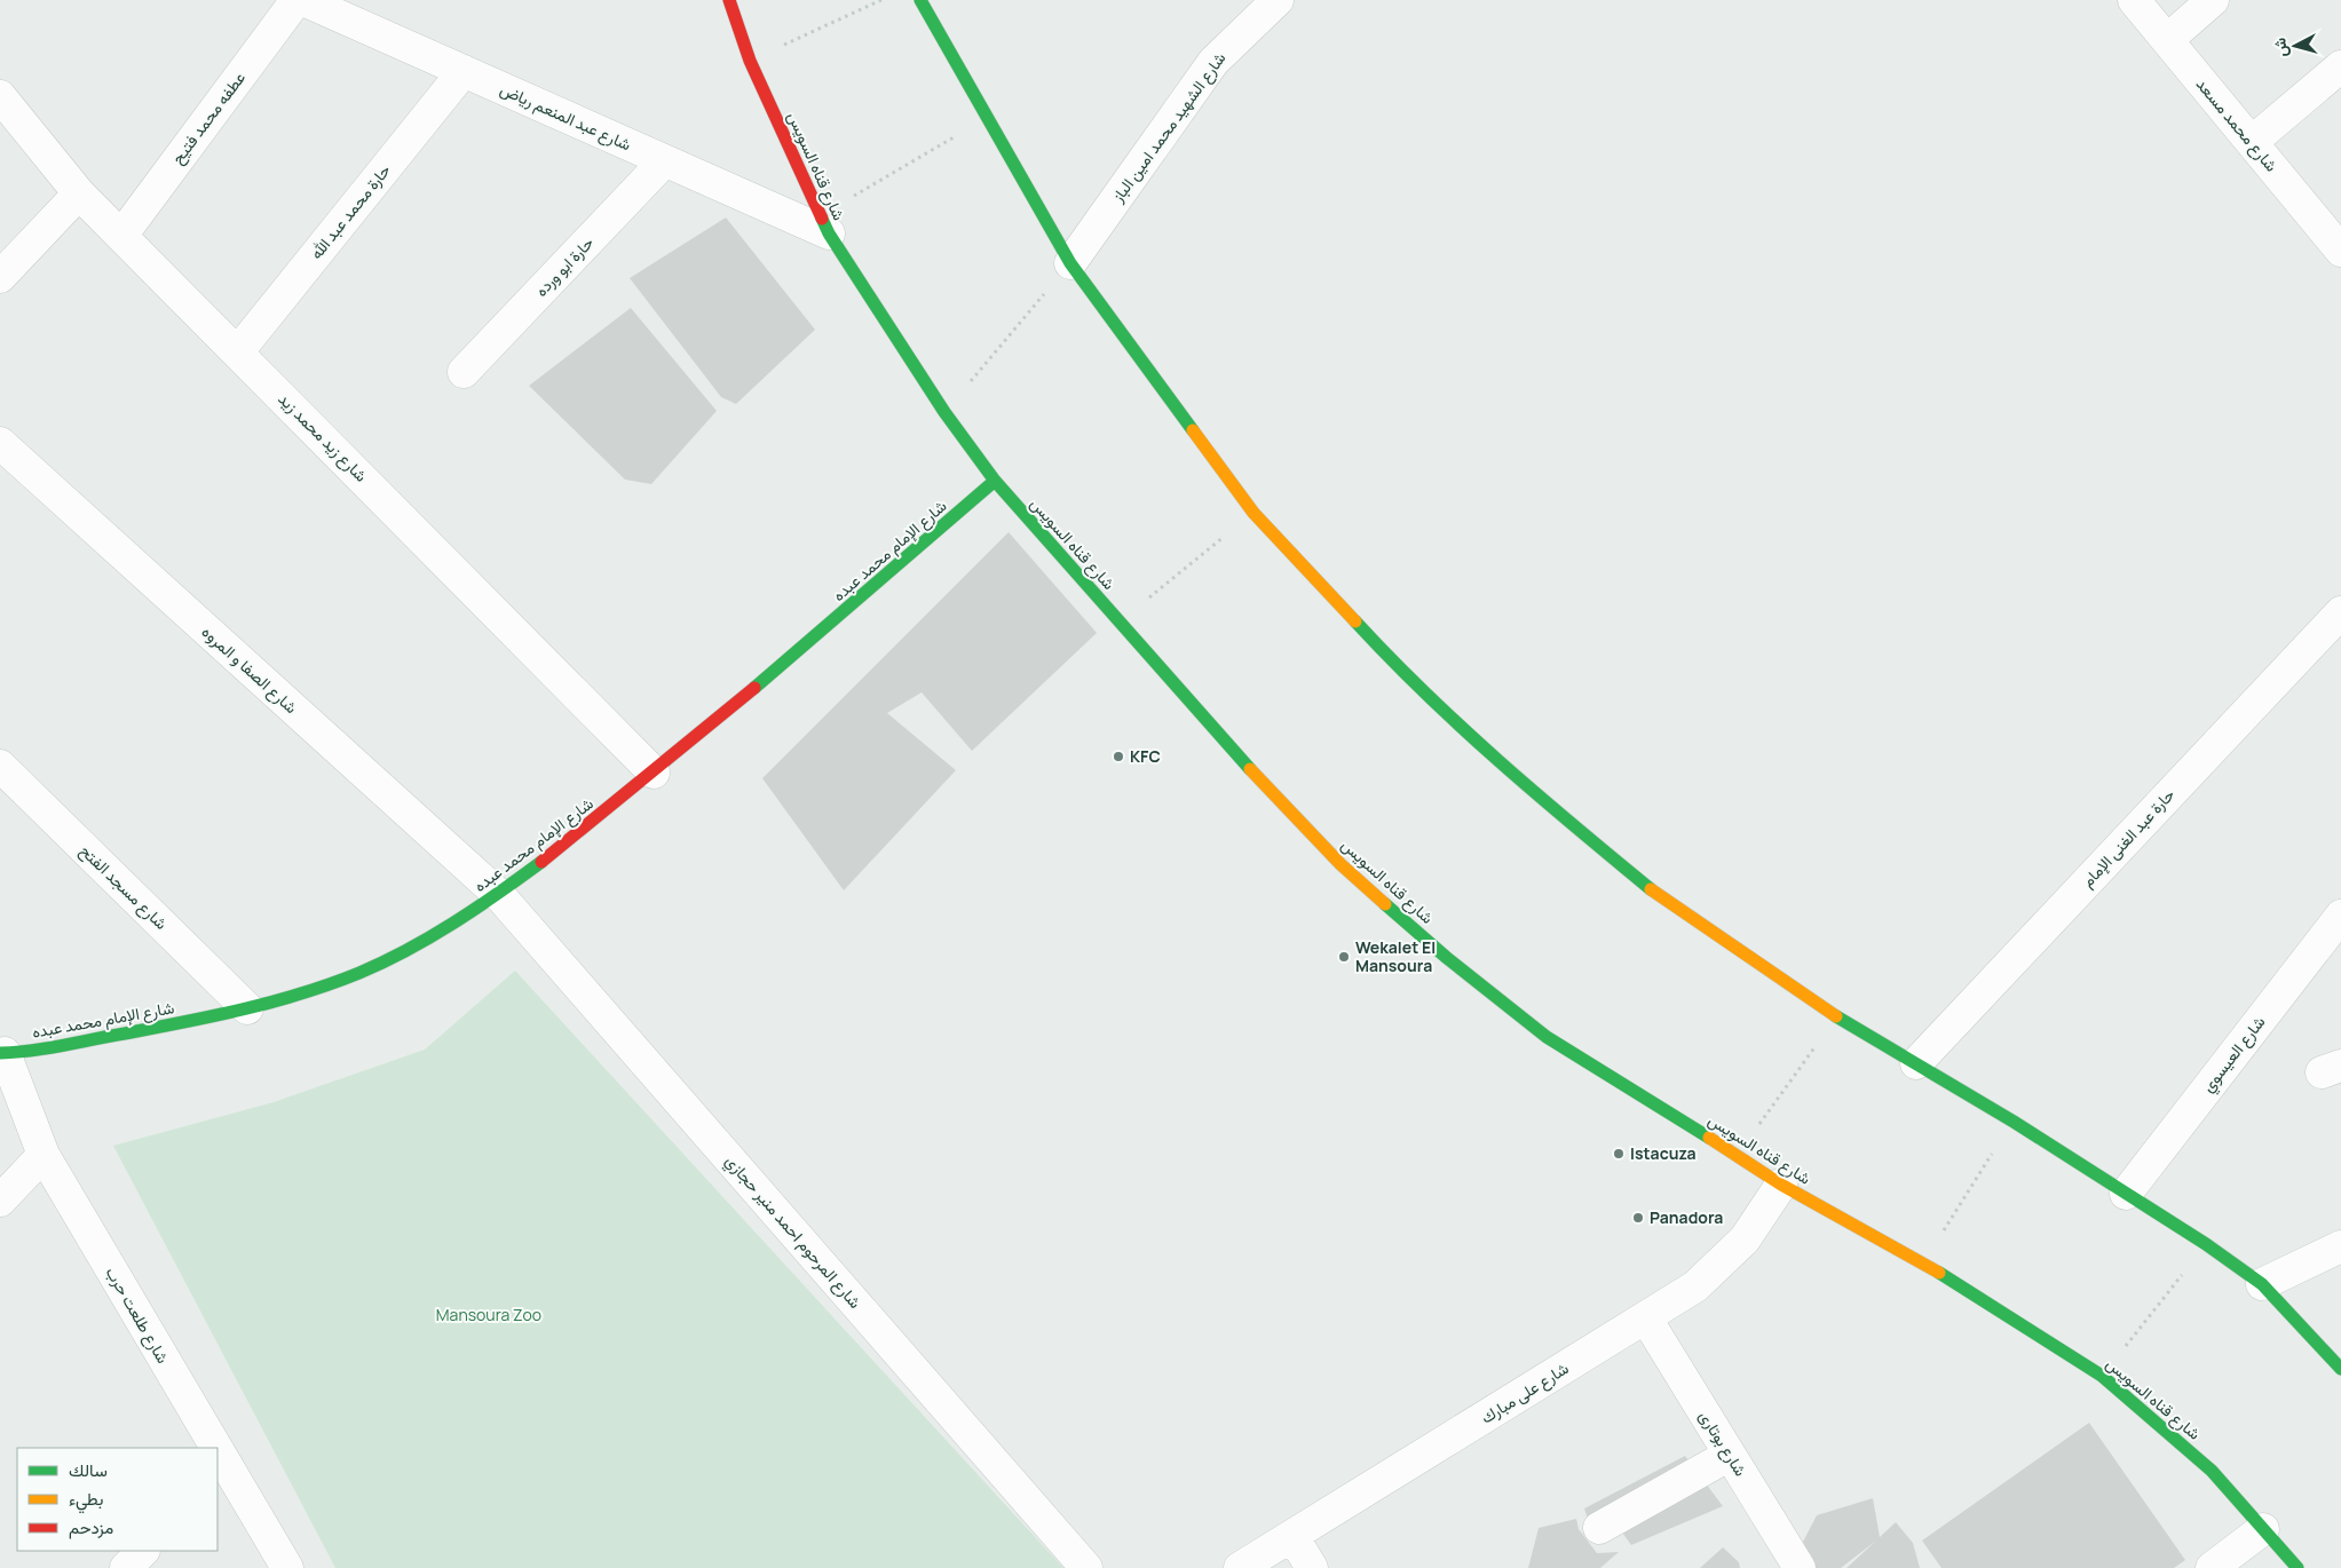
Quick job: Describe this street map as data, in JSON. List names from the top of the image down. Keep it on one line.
{"streets":{"main road":["شارع قناه السويس","شارع الإمام محمد عبده"],"street":["شارع عبد المنعم رياض","عطفه محمد فتيح","شارع محمد مسعد","شارع الشهيد محمد امين الباز","حارة محمد عبد الله","حارة ابو ورده","شارع زيد محمد زيد","شارع الصفا و المروه","حارة عبد الغنى الإمام","شارع مسجد الفتح","شارع العيسوي","شارع المرحوم احمد منير حجازي","شارع طلعت حرب","شارع على مبارك","شارع بوتارى"]},"crossings":[["شارع عبد المنعم رياض","شارع قناه السويس"],["شارع عبد المنعم رياض","حارة محمد عبد الله"],["شارع عبد المنعم رياض","حارة ابو ورده"],["عطفه محمد فتيح","شارع زيد محمد زيد"],["شارع قناه السويس","شارع الإمام محمد عبده"],["شارع قناه السويس","شارع على مبارك"],["حارة محمد عبد الله","شارع زيد محمد زيد"],["شارع زيد محمد زيد","شارع الإمام محمد عبده"],["شارع الإمام محمد عبده","شارع الصفا و المروه"],["شارع الإمام محمد عبده","شارع مسجد الفتح"],["شارع الإمام محمد عبده","شارع المرحوم احمد منير حجازي"],["شارع الإمام محمد عبده","شارع طلعت حرب"],["شارع الصفا و المروه","شارع المرحوم احمد منير حجازي"],["شارع على مبارك","شارع بوتارى"]],"parks":["Mansoura Zoo"],"places":["KFC","Wekalet El Mansoura","Istacuza","Panadora"],"legend":["سالك","بطيء","مزدحم"],"north":"left"}
